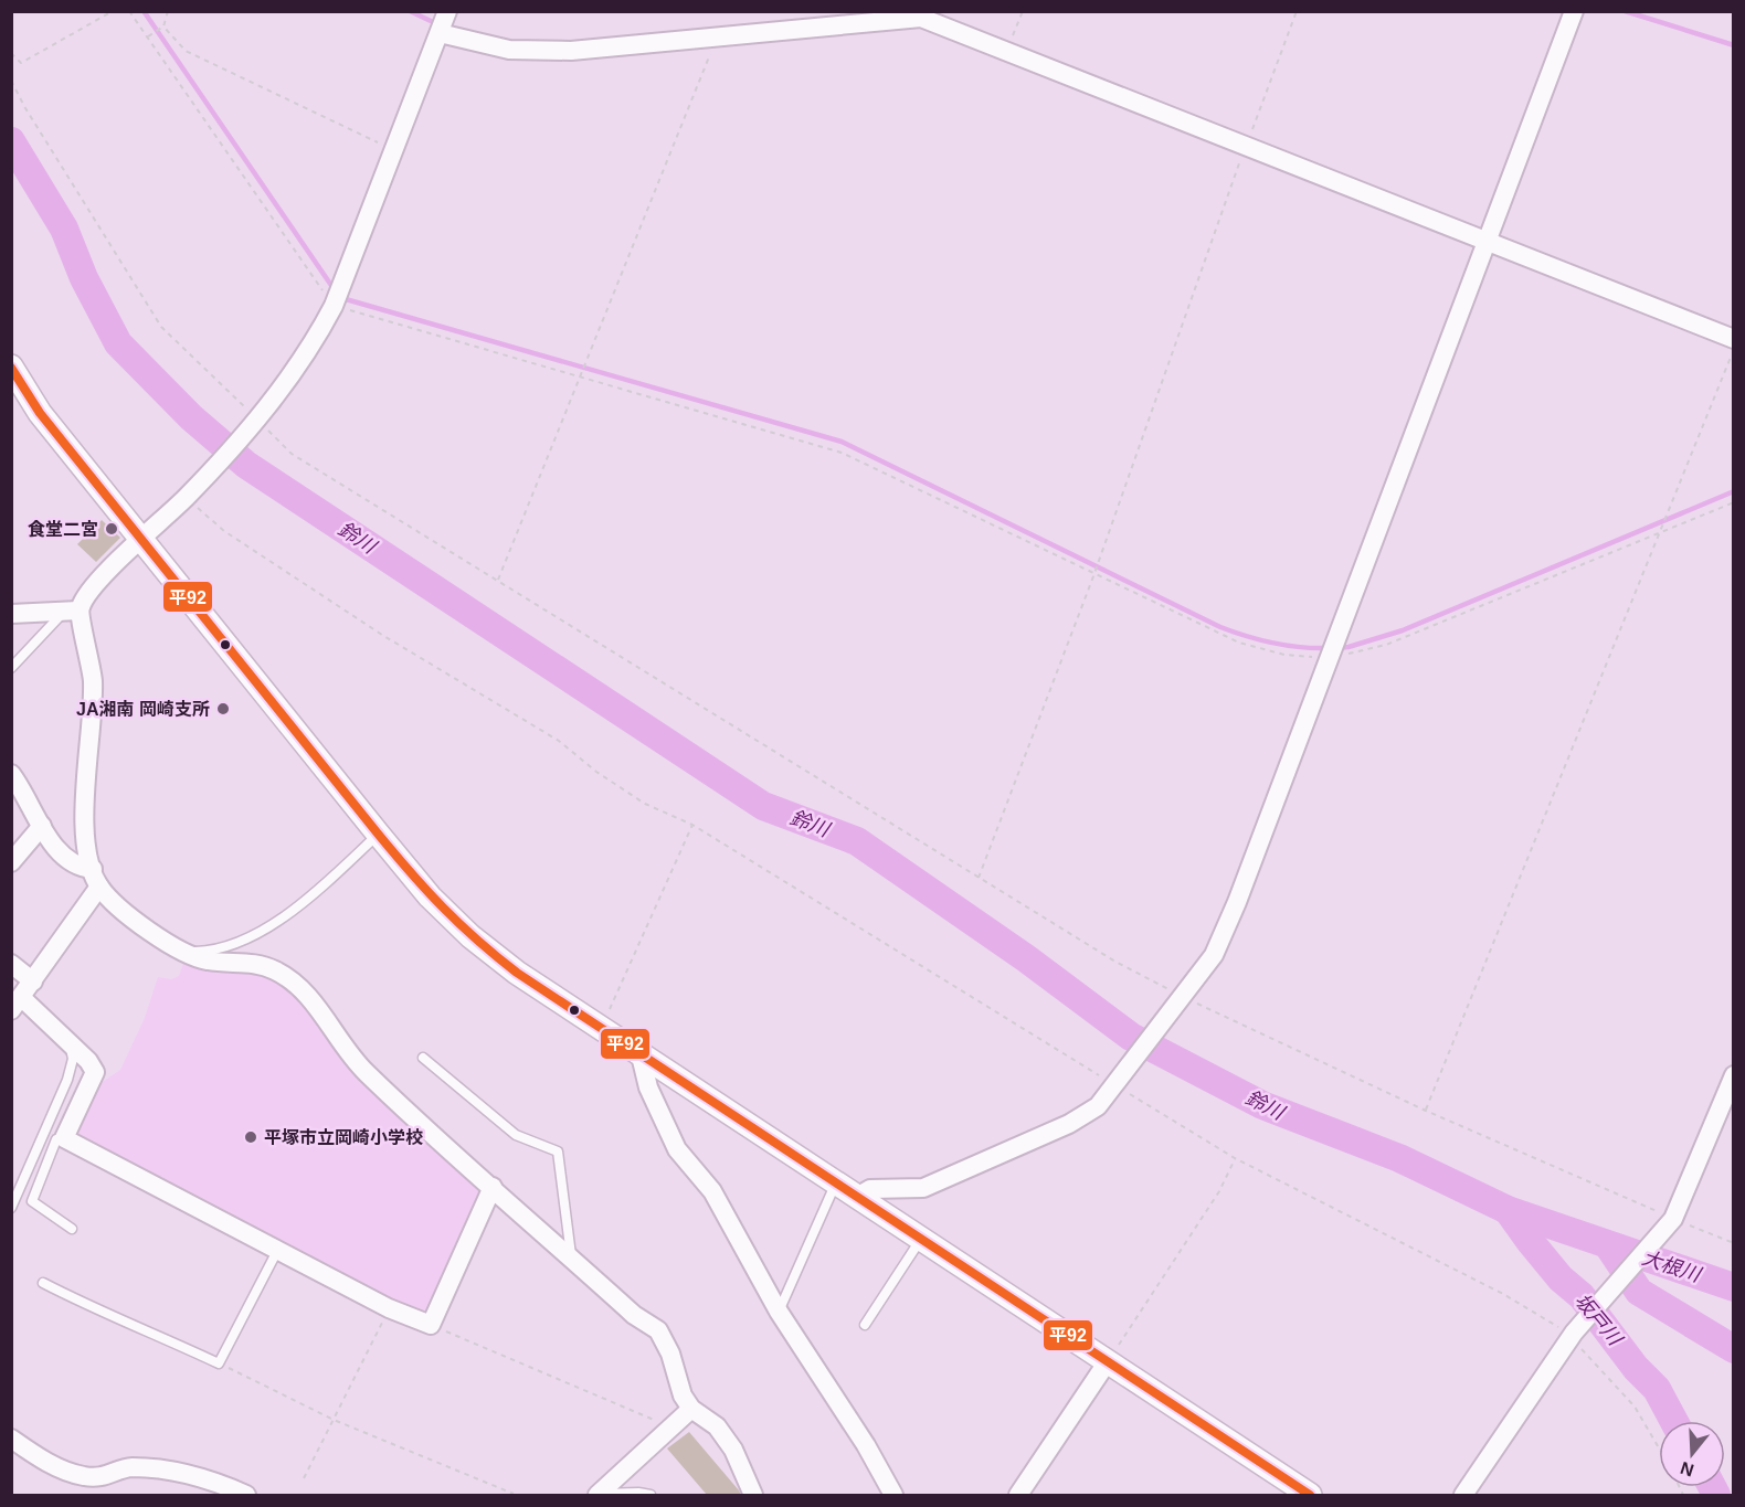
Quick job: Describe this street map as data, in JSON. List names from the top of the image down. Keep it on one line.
{"water":["鈴川","大根川","坂戸川"],"places":["食堂二宮","JA湘南 岡崎支所","平塚市立岡崎小学校"],"lines":["transit line 平92"],"north":"bottom"}
